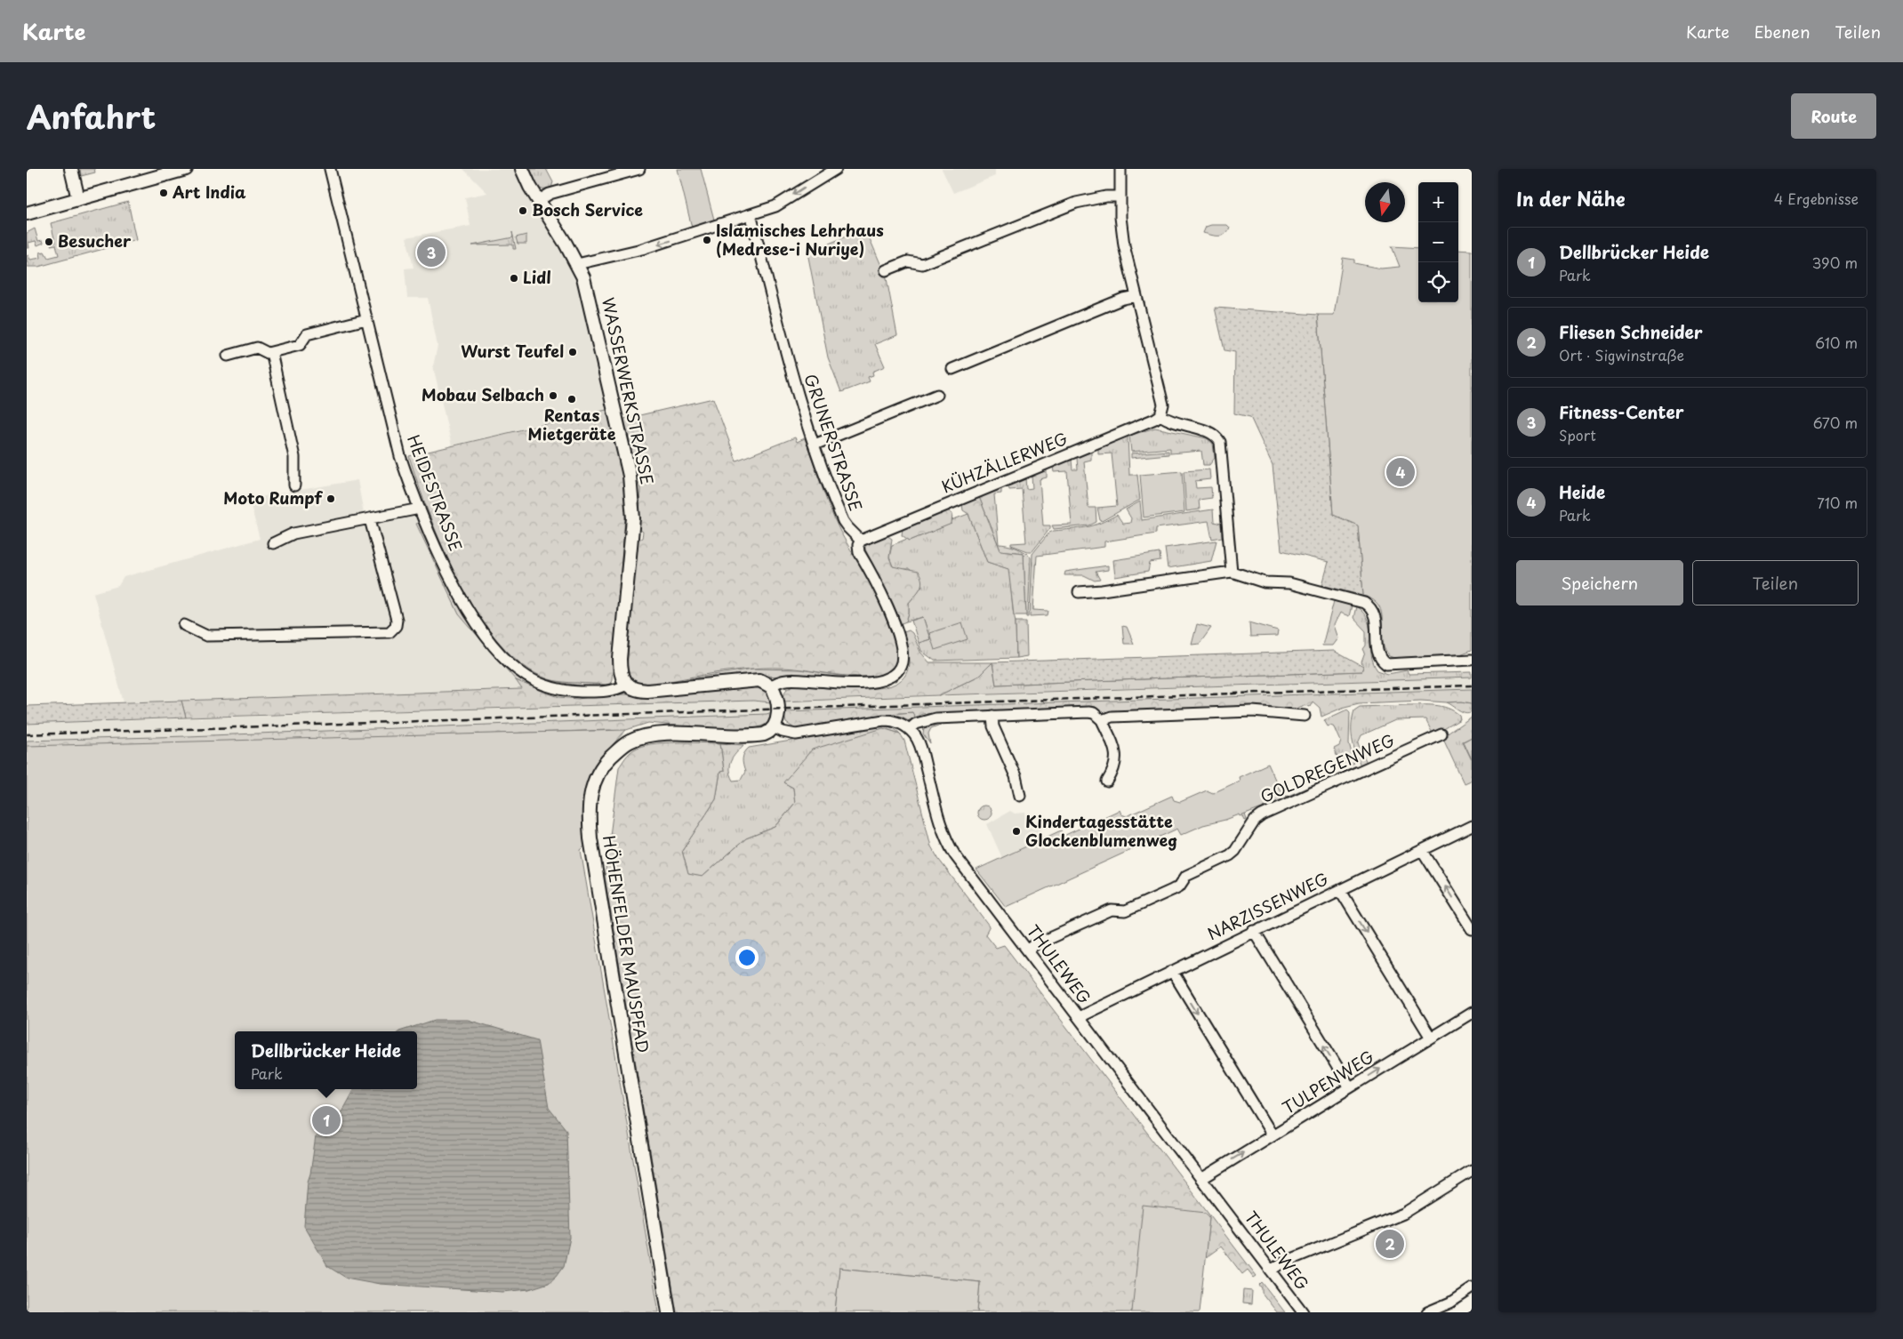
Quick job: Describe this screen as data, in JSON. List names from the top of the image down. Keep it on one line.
{"streets":{"main road":["WASSERWERKSTRASSE","HÖHENFELDER MAUSPFAD"],"street":["GRUNERSTRASSE","KÜHZÄLLERWEG","HEIDESTRASSE","GOLDREGENWEG","NARZISSENWEG","THULEWEG","TULPENWEG"]},"crossings":[["WASSERWERKSTRASSE","HEIDESTRASSE"],["GRUNERSTRASSE","KÜHZÄLLERWEG"],["GOLDREGENWEG","THULEWEG"],["NARZISSENWEG","THULEWEG"],["THULEWEG","TULPENWEG"]],"one_way":["TULPENWEG"],"places":["Art India","Bosch Service","Islamisches Lehrhaus (Medrese-i Nuriye)","Besucher","Lidl","Wurst Teufel","Mobau Selbach","Rentas Mietgeräte","Moto Rumpf","Kindertagesstätte Glockenblumenweg"],"north":"bottom","page":{"header":"Karte","nav":["Karte","Ebenen","Teilen"],"title":"Anfahrt","buttons":["Route",["Speichern","Teilen"]],"heading":["In der Nähe","4 Ergebnisse"],"map_buttons":["+","−"],"list":[{"mark":"1","name":"Dellbrücker Heide","note":"Park","value":"390 m"},{"mark":"2","name":"Fliesen Schneider","note":"Ort · Sigwinstraße","value":"610 m"},{"mark":"3","name":"Fitness-Center","note":"Sport","value":"670 m"},{"mark":"4","name":"Heide","note":"Park","value":"710 m"}],"pins":["3","4","1","2"],"popup":["Dellbrücker Heide","Park"]}}
